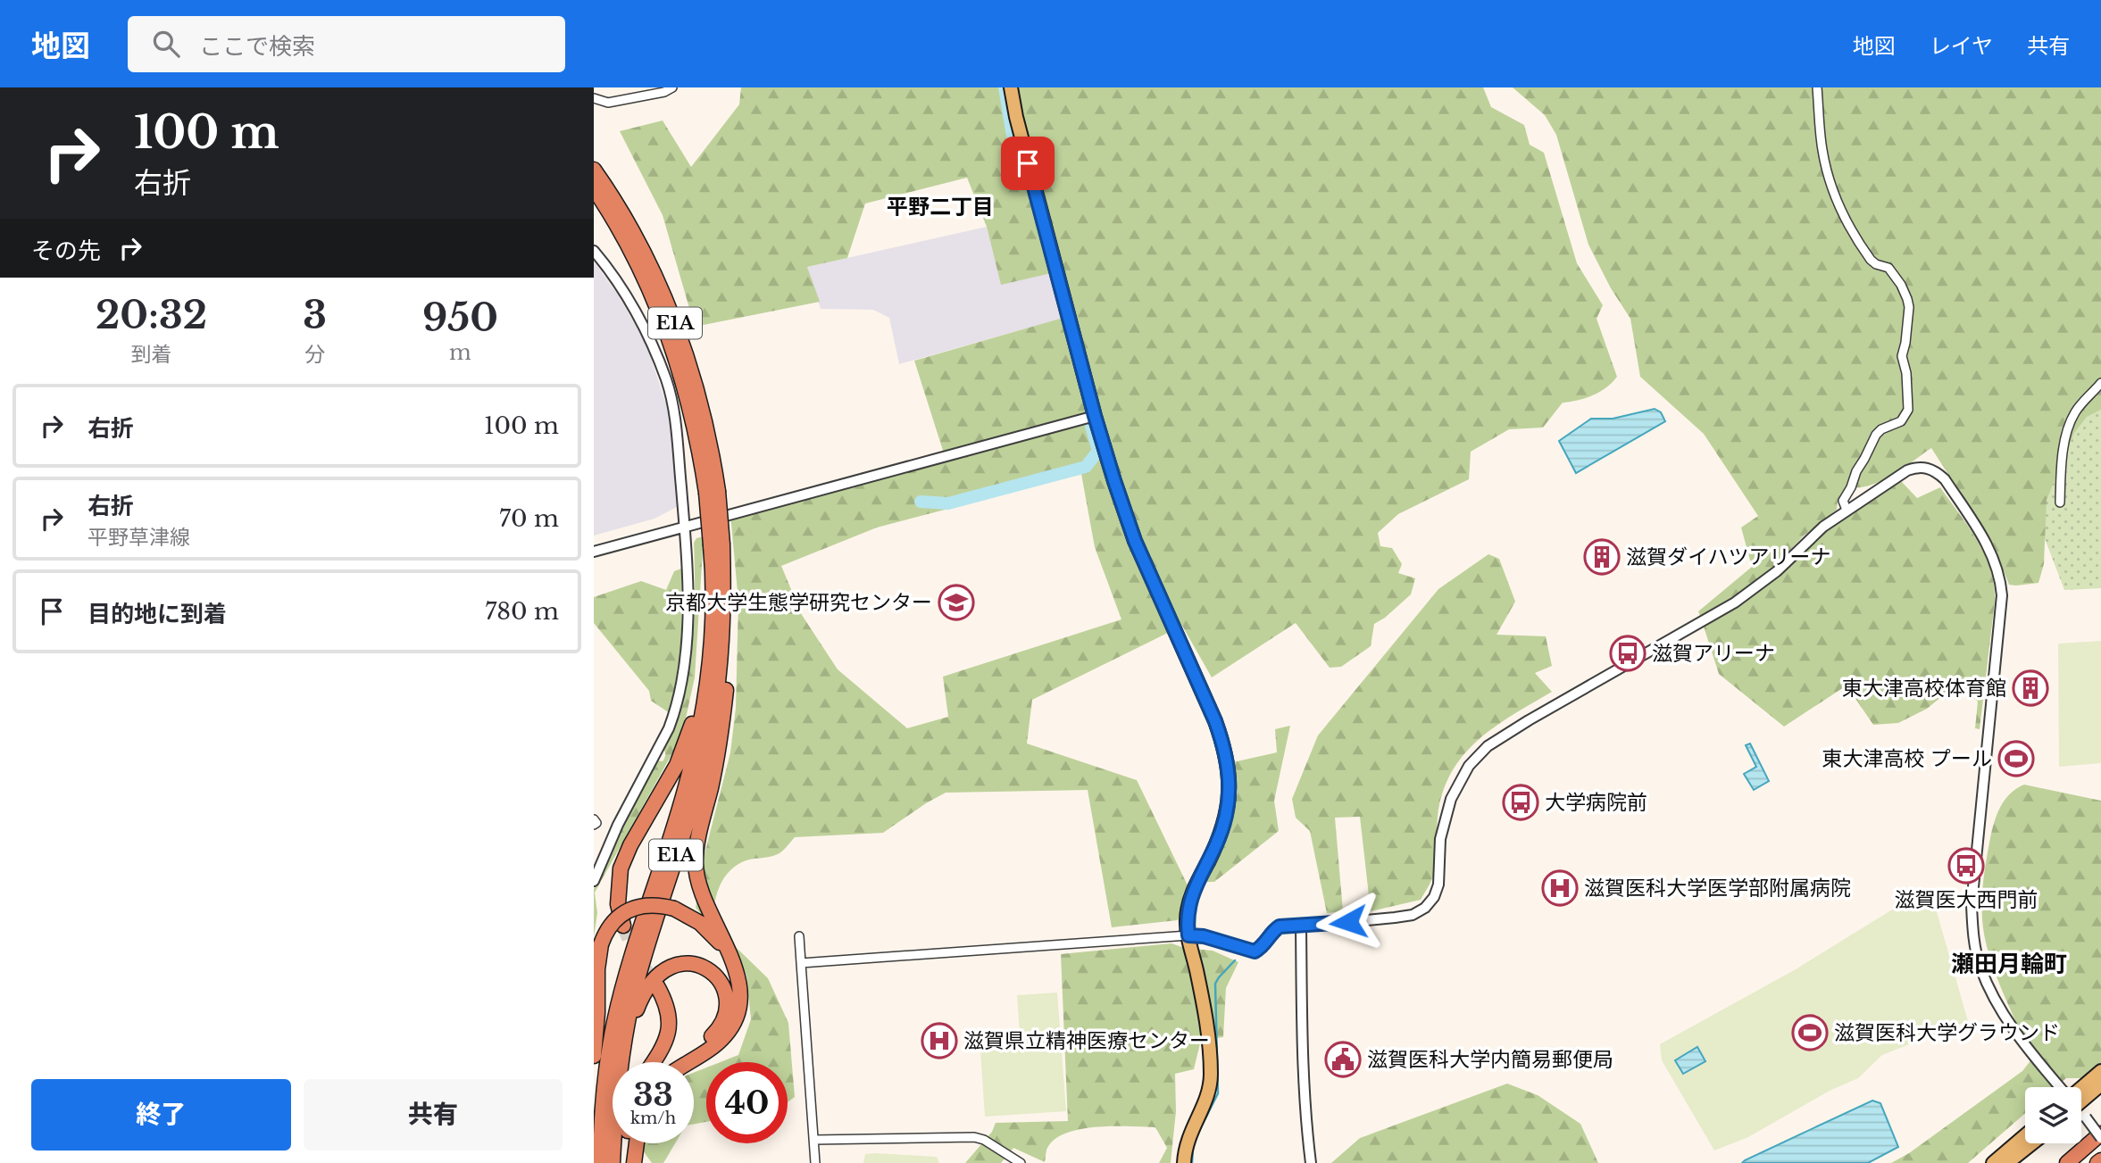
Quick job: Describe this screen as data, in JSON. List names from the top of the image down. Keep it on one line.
{"streets":{"highway":["E1A"]},"districts":["平野二丁目","瀬田月輪町"],"places":{"building":["滋賀ダイハツアリーナ","東大津高校体育館"],"school or university":["京都大学生態学研究センター"],"bus stop":["滋賀アリーナ","大学病院前","滋賀医大西門前"],"sports":["東大津高校 プール","滋賀医科大学グラウンド"],"hospital":["滋賀医科大学医学部附属病院","滋賀県立精神医療センター"],"public building":["滋賀医科大学内簡易郵便局"]},"page":{"header":"地図","search":"ここで検索","nav":["地図","レイヤ","共有"],"turn":["100 m","右折"],"then":"その先","eta":["20:32","到着","3","分","950","m"],"list":[{"name":"右折","value":"100 m"},{"name":"右折","note":"平野草津線","value":"70 m"},{"name":"目的地に到着","value":"780 m"}],"speed":"33 km/h","limit":"40","buttons":["終了","共有"]}}
